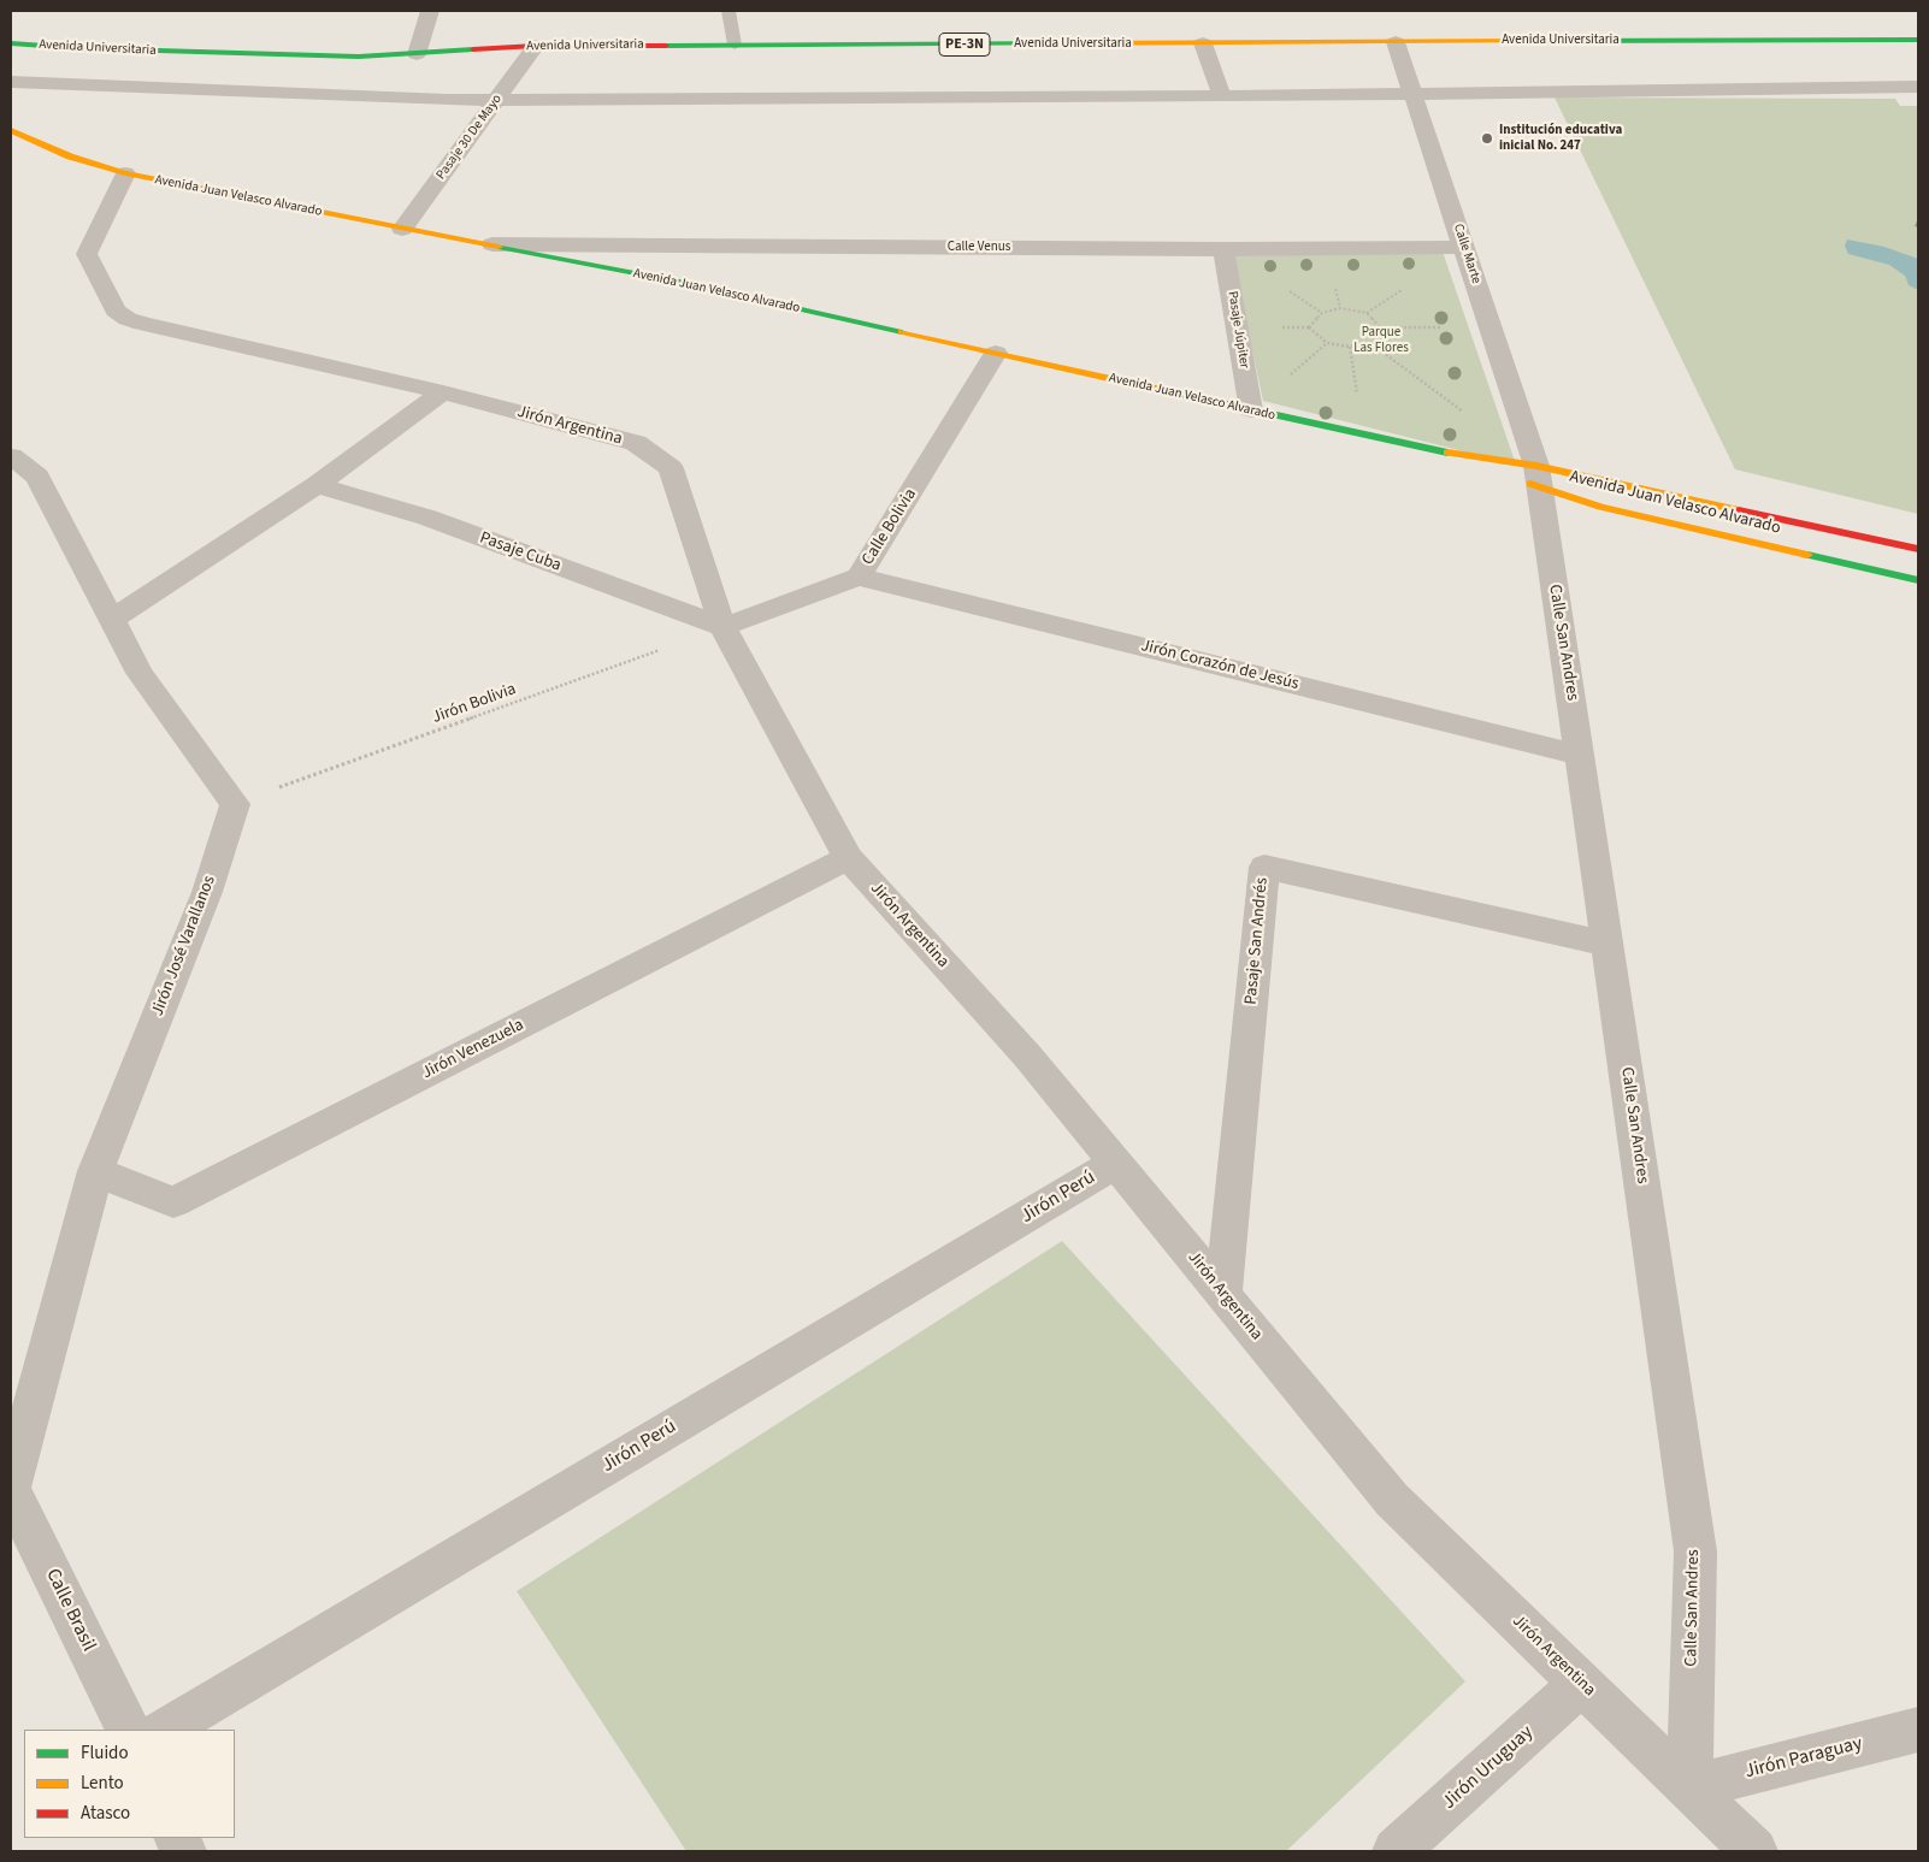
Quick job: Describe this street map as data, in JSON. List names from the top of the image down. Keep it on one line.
{"streets":{"main road":["Avenida Universitaria","PE-3N","Avenida Juan Velasco Alvarado"],"street":["Pasaje 30 De Mayo","Calle Venus","Calle Marte","Pasaje Júpiter","Jirón Argentina","Calle Bolivia","Pasaje Cuba","Calle San Andres","Jirón Corazón de Jesús","Pasaje San Andrés","Jirón José Varallanos","Jirón Venezuela","Jirón Perú","Calle Brasil","Jirón Paraguay","Jirón Uruguay"],"path":["Jirón Bolivia"]},"crossings":[["Avenida Universitaria","Pasaje 30 De Mayo"],["Avenida Universitaria","Calle Marte"],["Pasaje 30 De Mayo","Avenida Juan Velasco Alvarado"],["Avenida Juan Velasco Alvarado","Calle Venus"],["Avenida Juan Velasco Alvarado","Calle Marte"],["Avenida Juan Velasco Alvarado","Pasaje Júpiter"],["Avenida Juan Velasco Alvarado","Jirón Argentina"],["Avenida Juan Velasco Alvarado","Calle Bolivia"],["Avenida Juan Velasco Alvarado","Calle San Andres"],["Calle Venus","Calle Marte"],["Calle Venus","Pasaje Júpiter"],["Calle Marte","Calle San Andres"],["Jirón Argentina","Calle Bolivia"],["Jirón Argentina","Pasaje Cuba"],["Jirón Argentina","Calle San Andres"],["Jirón Argentina","Jirón Bolivia"],["Jirón Argentina","Pasaje San Andrés"],["Jirón Argentina","Jirón Venezuela"],["Jirón Argentina","Jirón Perú"],["Jirón Argentina","Jirón Paraguay"],["Jirón Argentina","Jirón Uruguay"],["Calle Bolivia","Pasaje Cuba"],["Calle Bolivia","Jirón Corazón de Jesús"],["Calle Bolivia","Jirón Bolivia"],["Pasaje Cuba","Jirón Bolivia"],["Calle San Andres","Jirón Corazón de Jesús"],["Calle San Andres","Pasaje San Andrés"],["Calle San Andres","Jirón Paraguay"],["Jirón Bolivia","Jirón José Varallanos"],["Jirón José Varallanos","Jirón Venezuela"]],"parks":["Parque Las Flores"],"places":["Institución educativa inicial No. 247"],"legend":["Fluido","Lento","Atasco"]}
